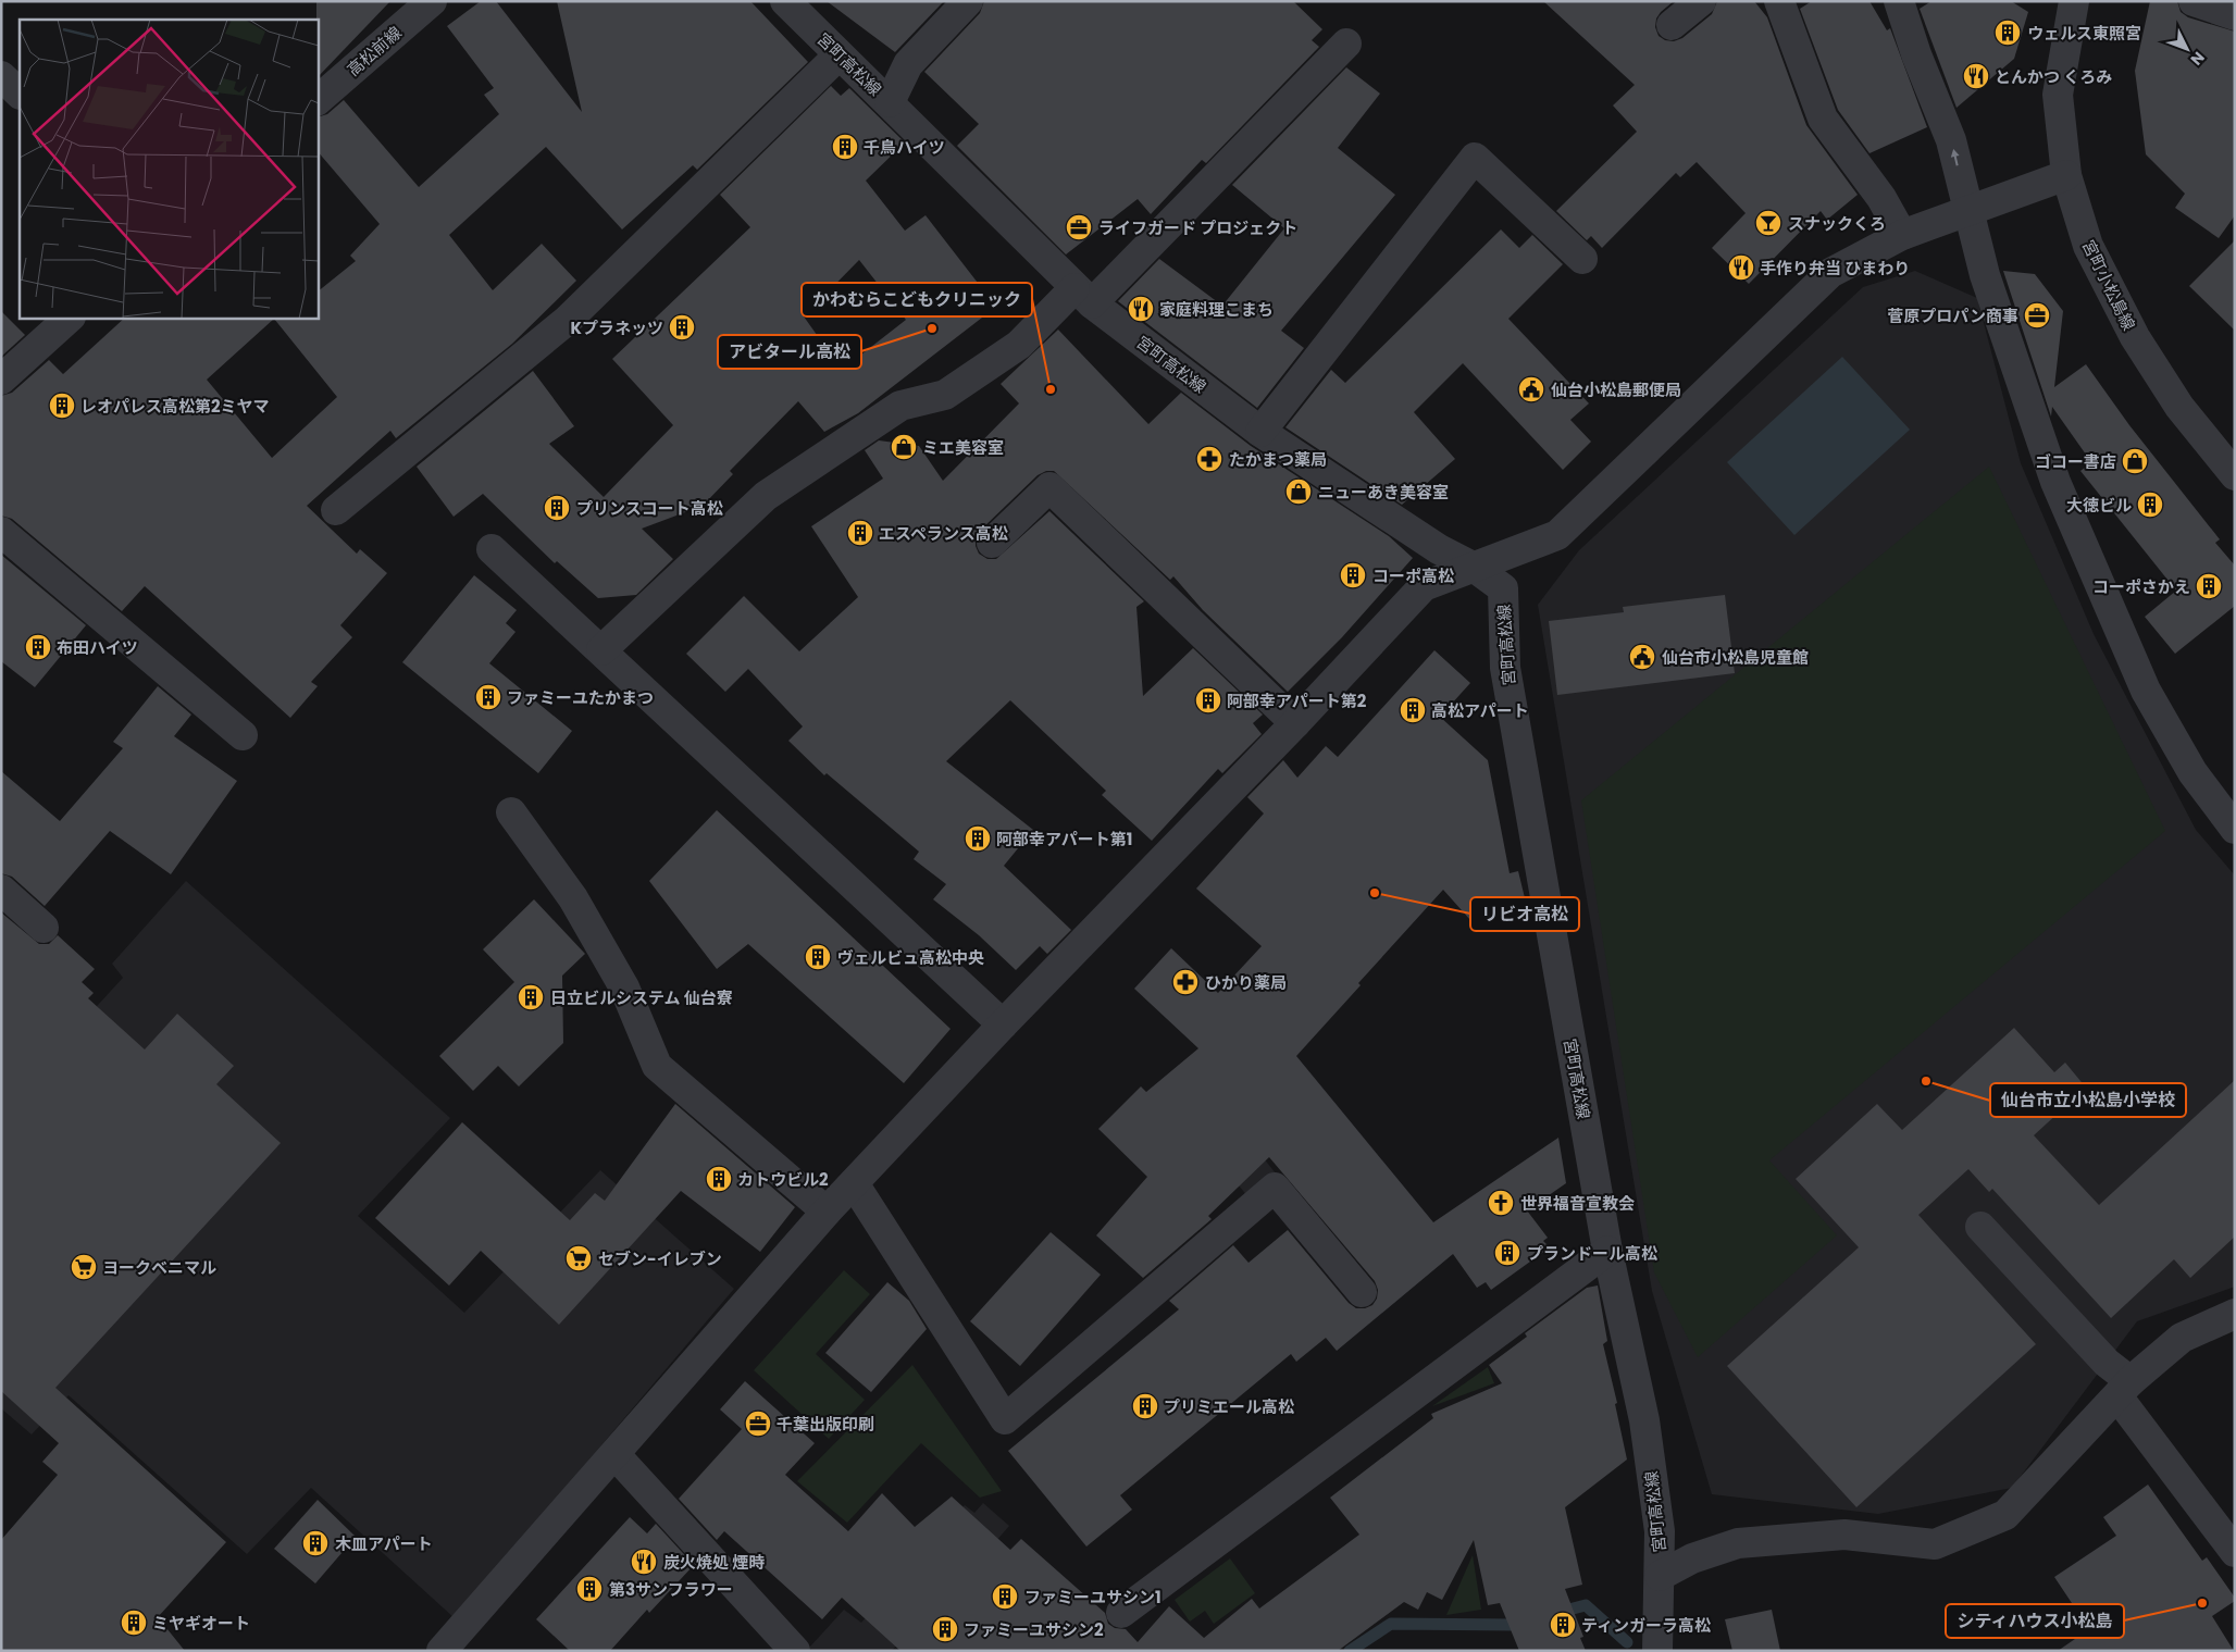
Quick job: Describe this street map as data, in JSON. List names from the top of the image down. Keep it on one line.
{"streets":{"street":["高松前線","宮町高松線","宮町小松島線"]},"places":{"building":["ウェルス東照宮","千鳥ハイツ","Kプラネッツ","レオパレス高松第2ミヤマ","大徳ビル","プリンスコート高松","エスペランス高松","コーポ高松","コーポさかえ","布田ハイツ","ファミーユたかまつ","阿部幸アパート第2","高松アパート","阿部幸アパート第1","ヴェルビュ高松中央","日立ビルシステム 仙台寮","カトウビル2","プランドール高松","プリミエール高松","木皿アパート","第3サンフラワー","ファミーユサシン1","ミヤギオート","ティンガーラ高松","ファミーユサシン2"],"restaurant":["とんかつ くろみ","手作り弁当 ひまわり","家庭料理こまち","炭火焼処 煙時"],"bar":["スナックくろ"],"office":["ライフガード プロジェクト","菅原プロパン商事","千葉出版印刷"],"other":["アビタール高松","かわむらこどもクリニック","リビオ高松","仙台市立小松島小学校","シティハウス小松島"],"public building":["仙台小松島郵便局","仙台市小松島児童館"],"shop":["ミエ美容室","ゴコー書店","ニューあき美容室"],"pharmacy":["たかまつ薬局","ひかり薬局"],"church":["世界福音宣教会"],"supermarket":["セブン-イレブン","ヨークベニマル"]},"north":"bottom right"}
